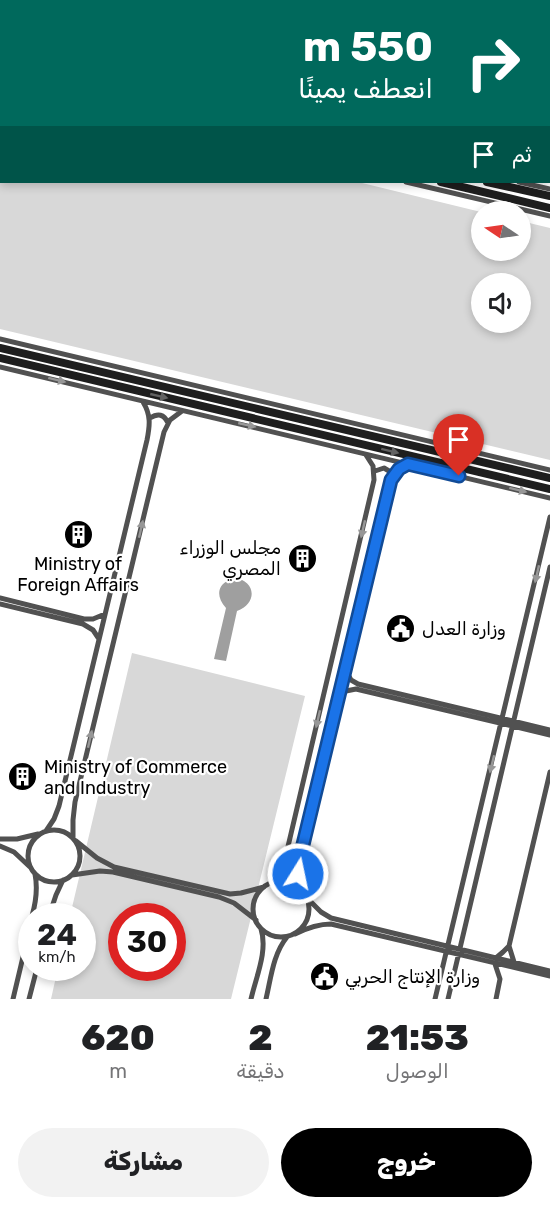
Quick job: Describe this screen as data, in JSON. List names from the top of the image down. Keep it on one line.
{"places":{"building":["Ministry of Foreign Affairs","مجلس الوزراء المصري","Ministry of Commerce and Industry"],"public building":["وزارة العدل","وزارة الإنتاج الحربي"]},"north":"left","page":{"turn":["550 m","انعطف يمينًا"],"then":"ثم","speed":"24 km/h","limit":"30","eta":["21:53","الوصول","2","دقيقة","620","m"],"buttons":["خروج","مشاركة"]}}
